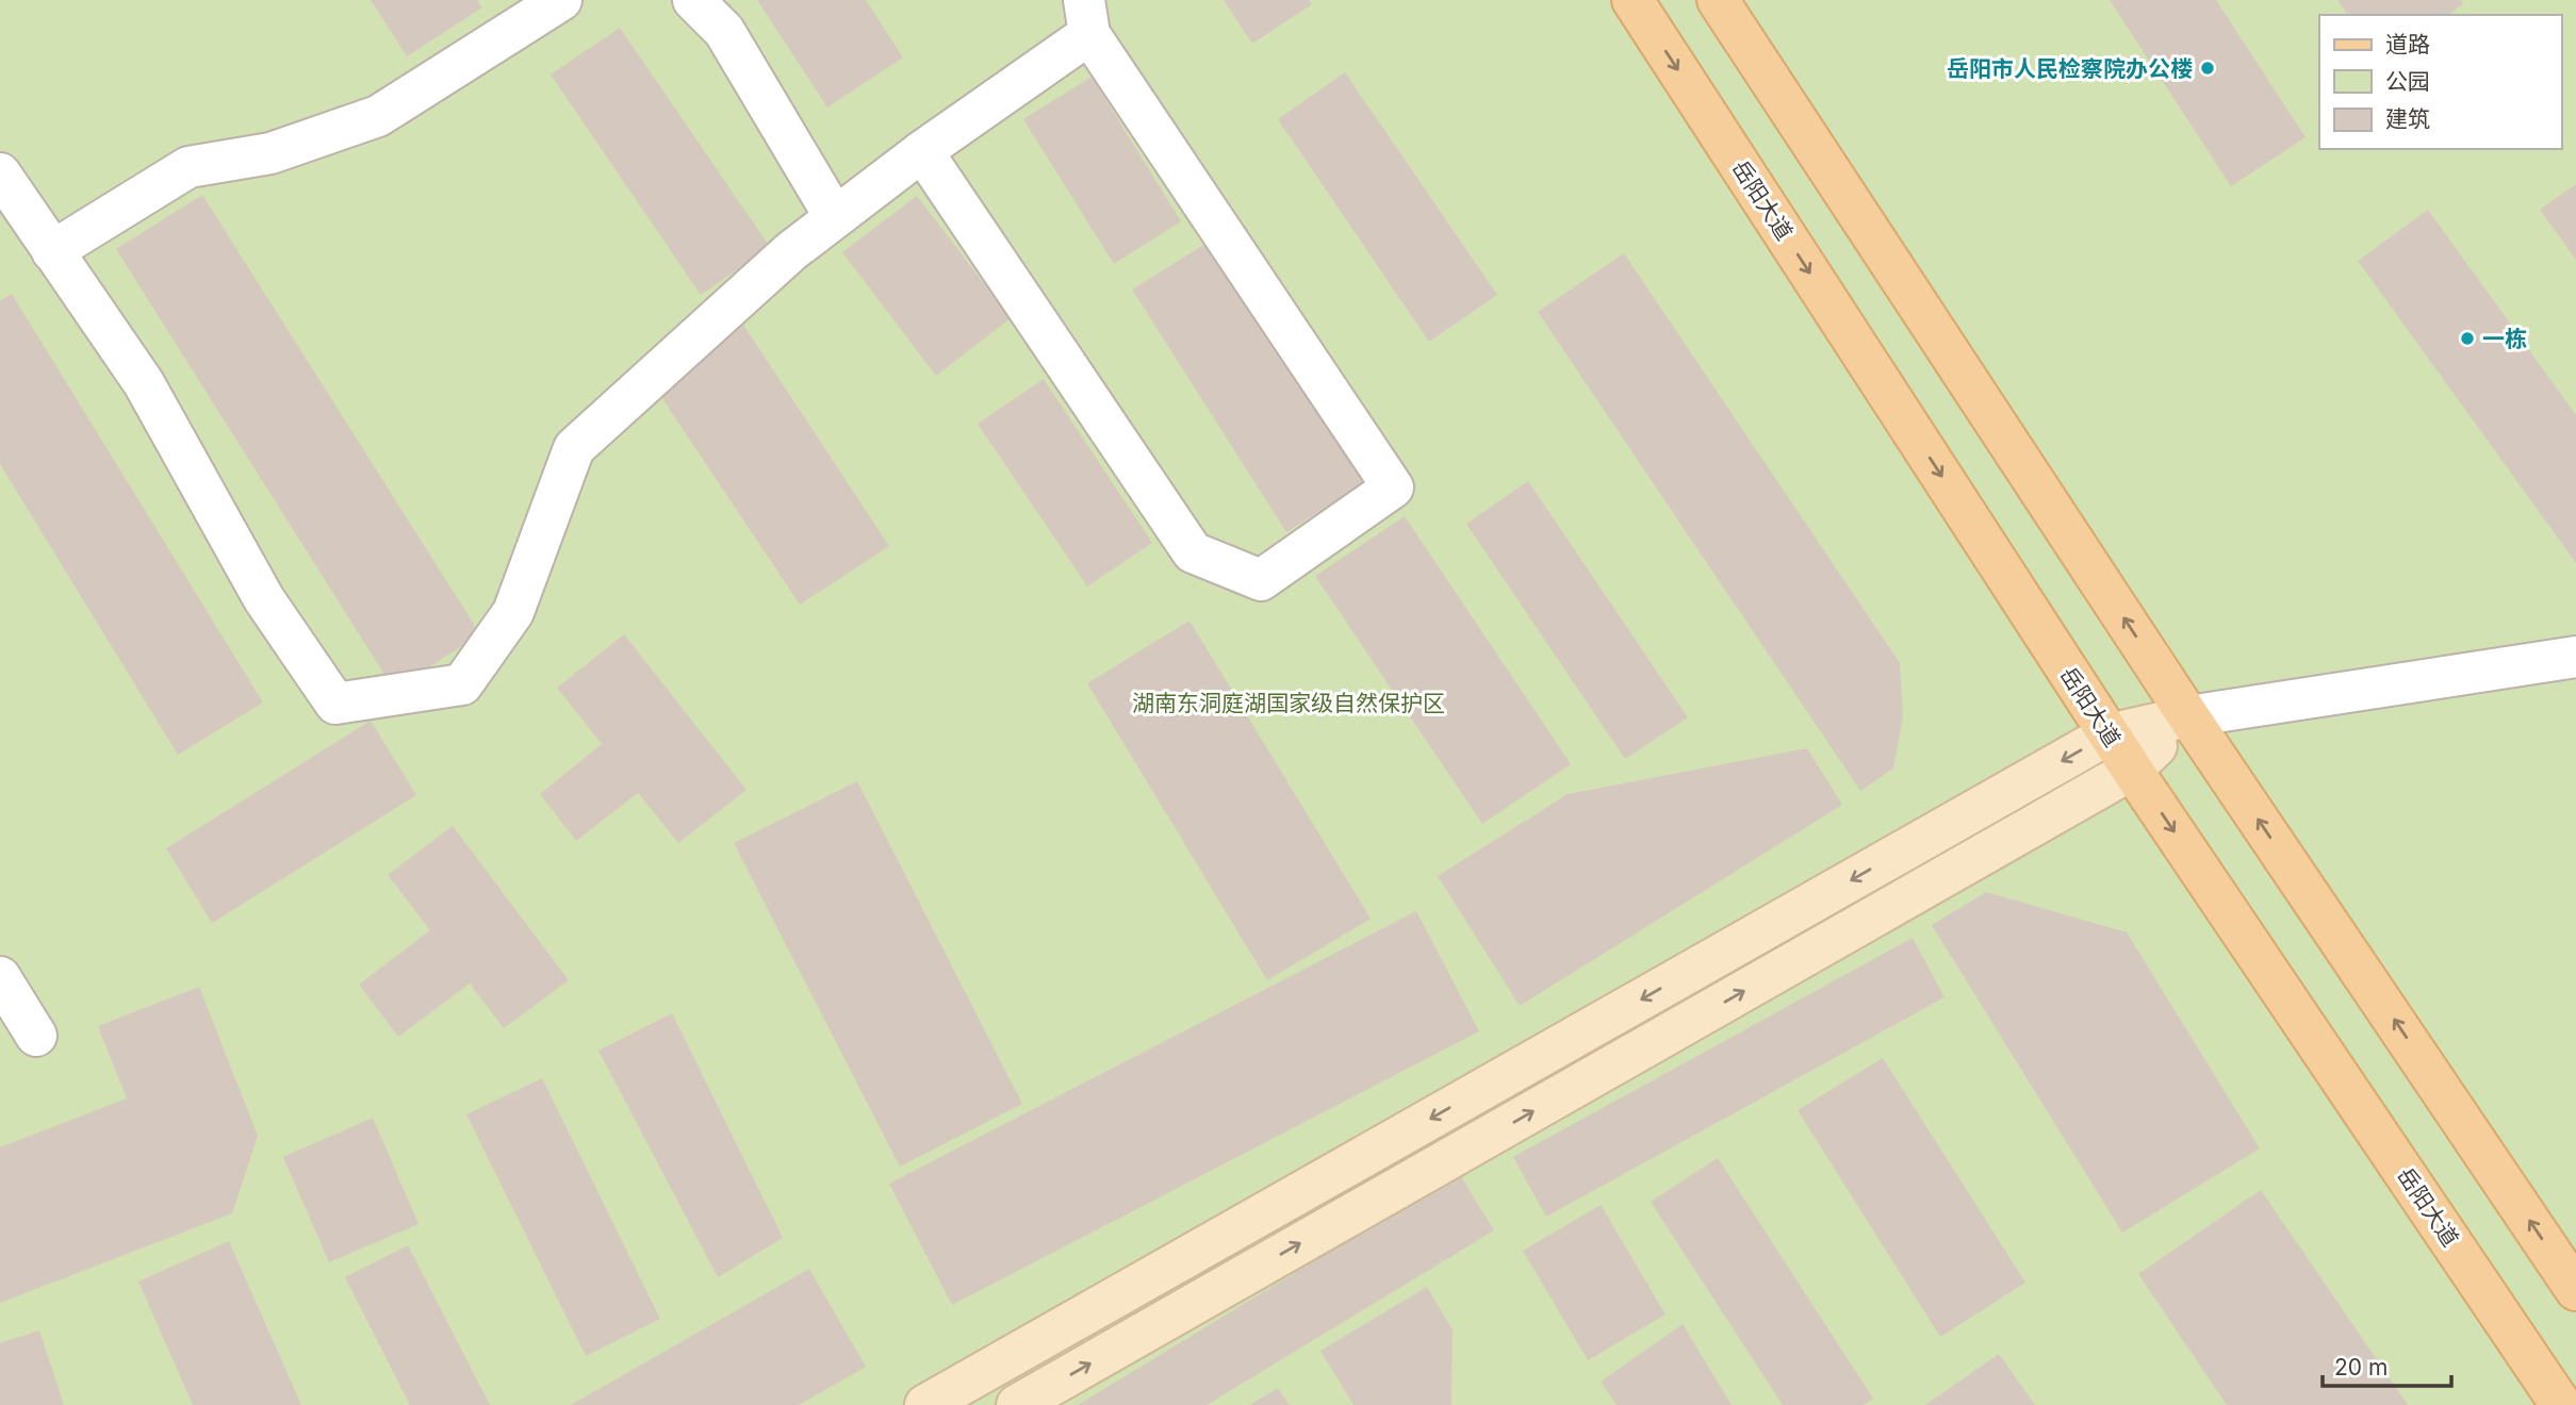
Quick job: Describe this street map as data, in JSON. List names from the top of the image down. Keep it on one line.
{"streets":{"main road":["岳阳大道"]},"parks":["湖南东洞庭湖国家级自然保护区"],"places":["岳阳市人民检察院办公楼","一栋"],"legend":["道路","公园","建筑"],"scale_bar":"20 m"}
